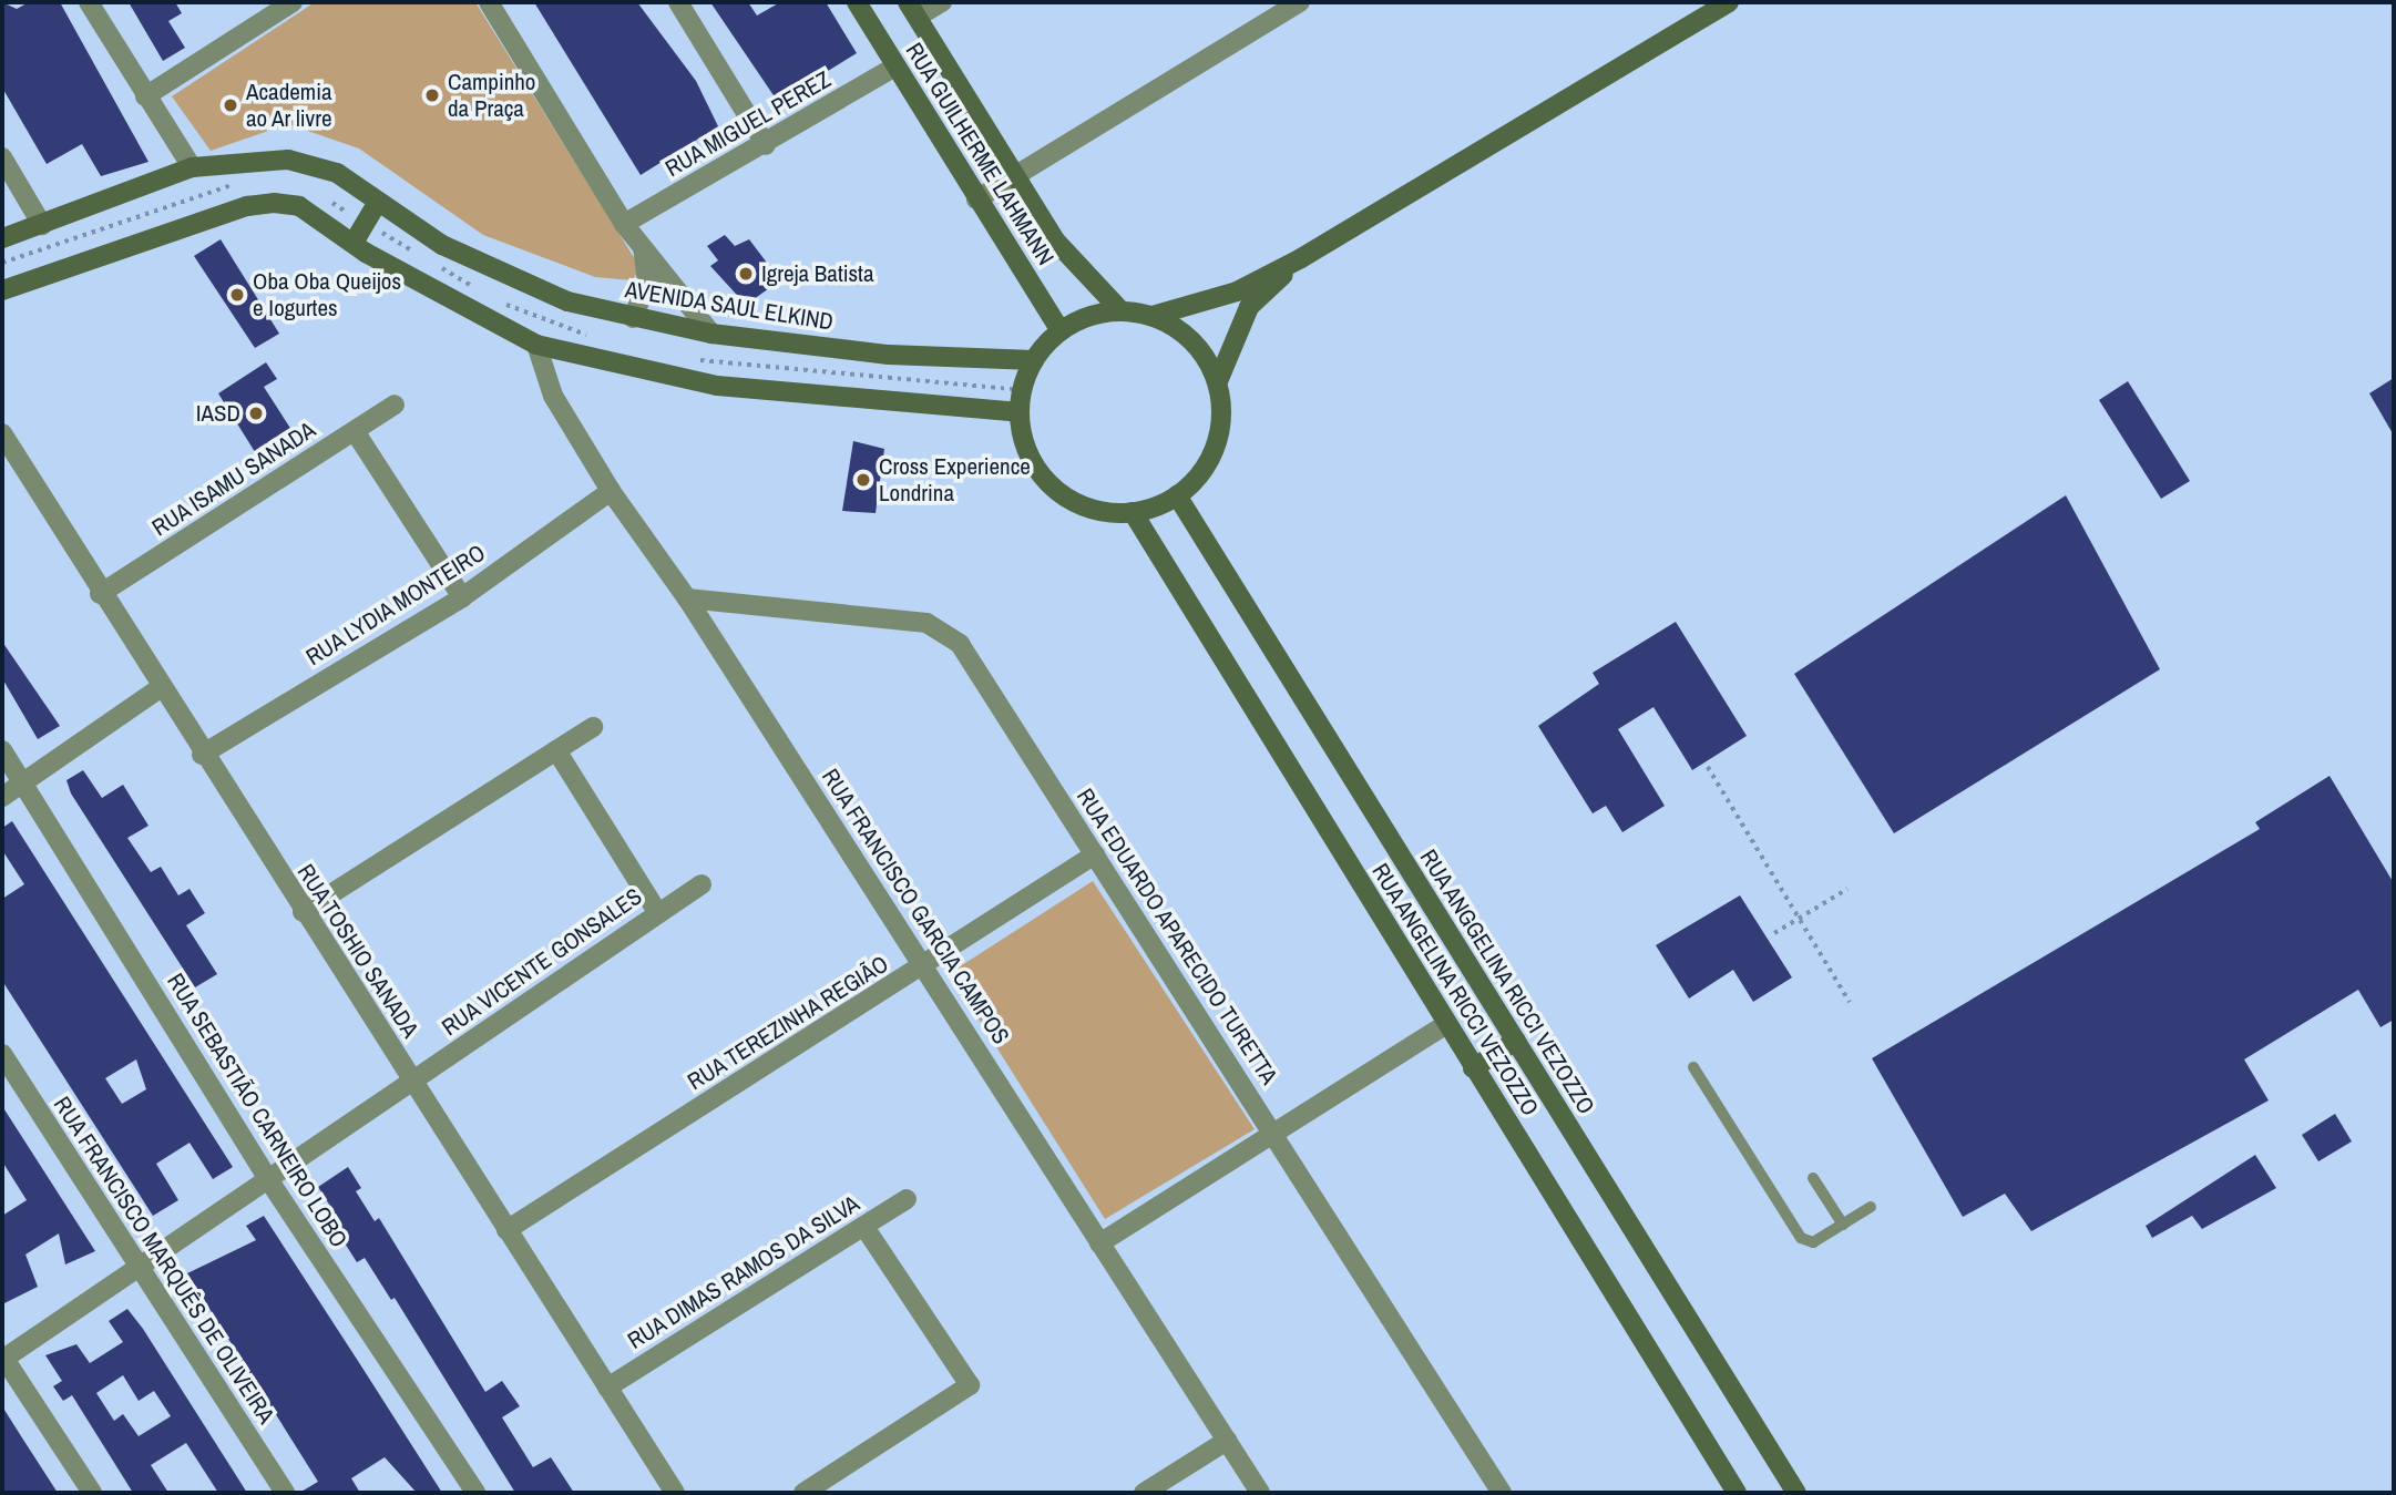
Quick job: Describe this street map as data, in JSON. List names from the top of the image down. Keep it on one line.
{"streets":{"main road":["RUA GUILHERME LAHMANN","AVENIDA SAUL ELKIND","RUA ANGGELINA RICCI VEZOZZO","RUA ANGELINA RICCI VEZOZZO"],"street":["RUA MIGUEL PEREZ","RUA ISAMU SANADA","RUA LYDIA MONTEIRO","RUA FRANCISCO GARCIA CAMPOS","RUA EDUARDO APARECIDO TURETTA","RUA TOSHIO SANADA","RUA VICENTE GONSALES","RUA TEREZINHA REGIÃO","RUA SEBASTIÃO CARNEIRO LOBO","RUA FRANCISCO MARQUÊS DE OLIVEIRA","RUA DIMAS RAMOS DA SILVA"]},"crossings":[["RUA MIGUEL PEREZ","RUA GUILHERME LAHMANN"],["RUA GUILHERME LAHMANN","AVENIDA SAUL ELKIND"],["RUA GUILHERME LAHMANN","RUA ANGGELINA RICCI VEZOZZO"],["RUA GUILHERME LAHMANN","RUA ANGELINA RICCI VEZOZZO"],["AVENIDA SAUL ELKIND","RUA ANGGELINA RICCI VEZOZZO"],["AVENIDA SAUL ELKIND","RUA ANGELINA RICCI VEZOZZO"],["RUA ISAMU SANADA","RUA TOSHIO SANADA"],["RUA LYDIA MONTEIRO","RUA FRANCISCO GARCIA CAMPOS"],["RUA LYDIA MONTEIRO","RUA TOSHIO SANADA"],["RUA FRANCISCO GARCIA CAMPOS","RUA EDUARDO APARECIDO TURETTA"],["RUA FRANCISCO GARCIA CAMPOS","RUA TEREZINHA REGIÃO"],["RUA EDUARDO APARECIDO TURETTA","RUA TEREZINHA REGIÃO"],["RUA TOSHIO SANADA","RUA VICENTE GONSALES"],["RUA TOSHIO SANADA","RUA TEREZINHA REGIÃO"],["RUA TOSHIO SANADA","RUA DIMAS RAMOS DA SILVA"],["RUA VICENTE GONSALES","RUA SEBASTIÃO CARNEIRO LOBO"],["RUA VICENTE GONSALES","RUA FRANCISCO MARQUÊS DE OLIVEIRA"],["RUA ANGGELINA RICCI VEZOZZO","RUA ANGELINA RICCI VEZOZZO"]],"places":["Campinho da Praça","Academia ao Ar livre","Igreja Batista","Oba Oba Queijos e Iogurtes","IASD","Cross Experience Londrina"]}
